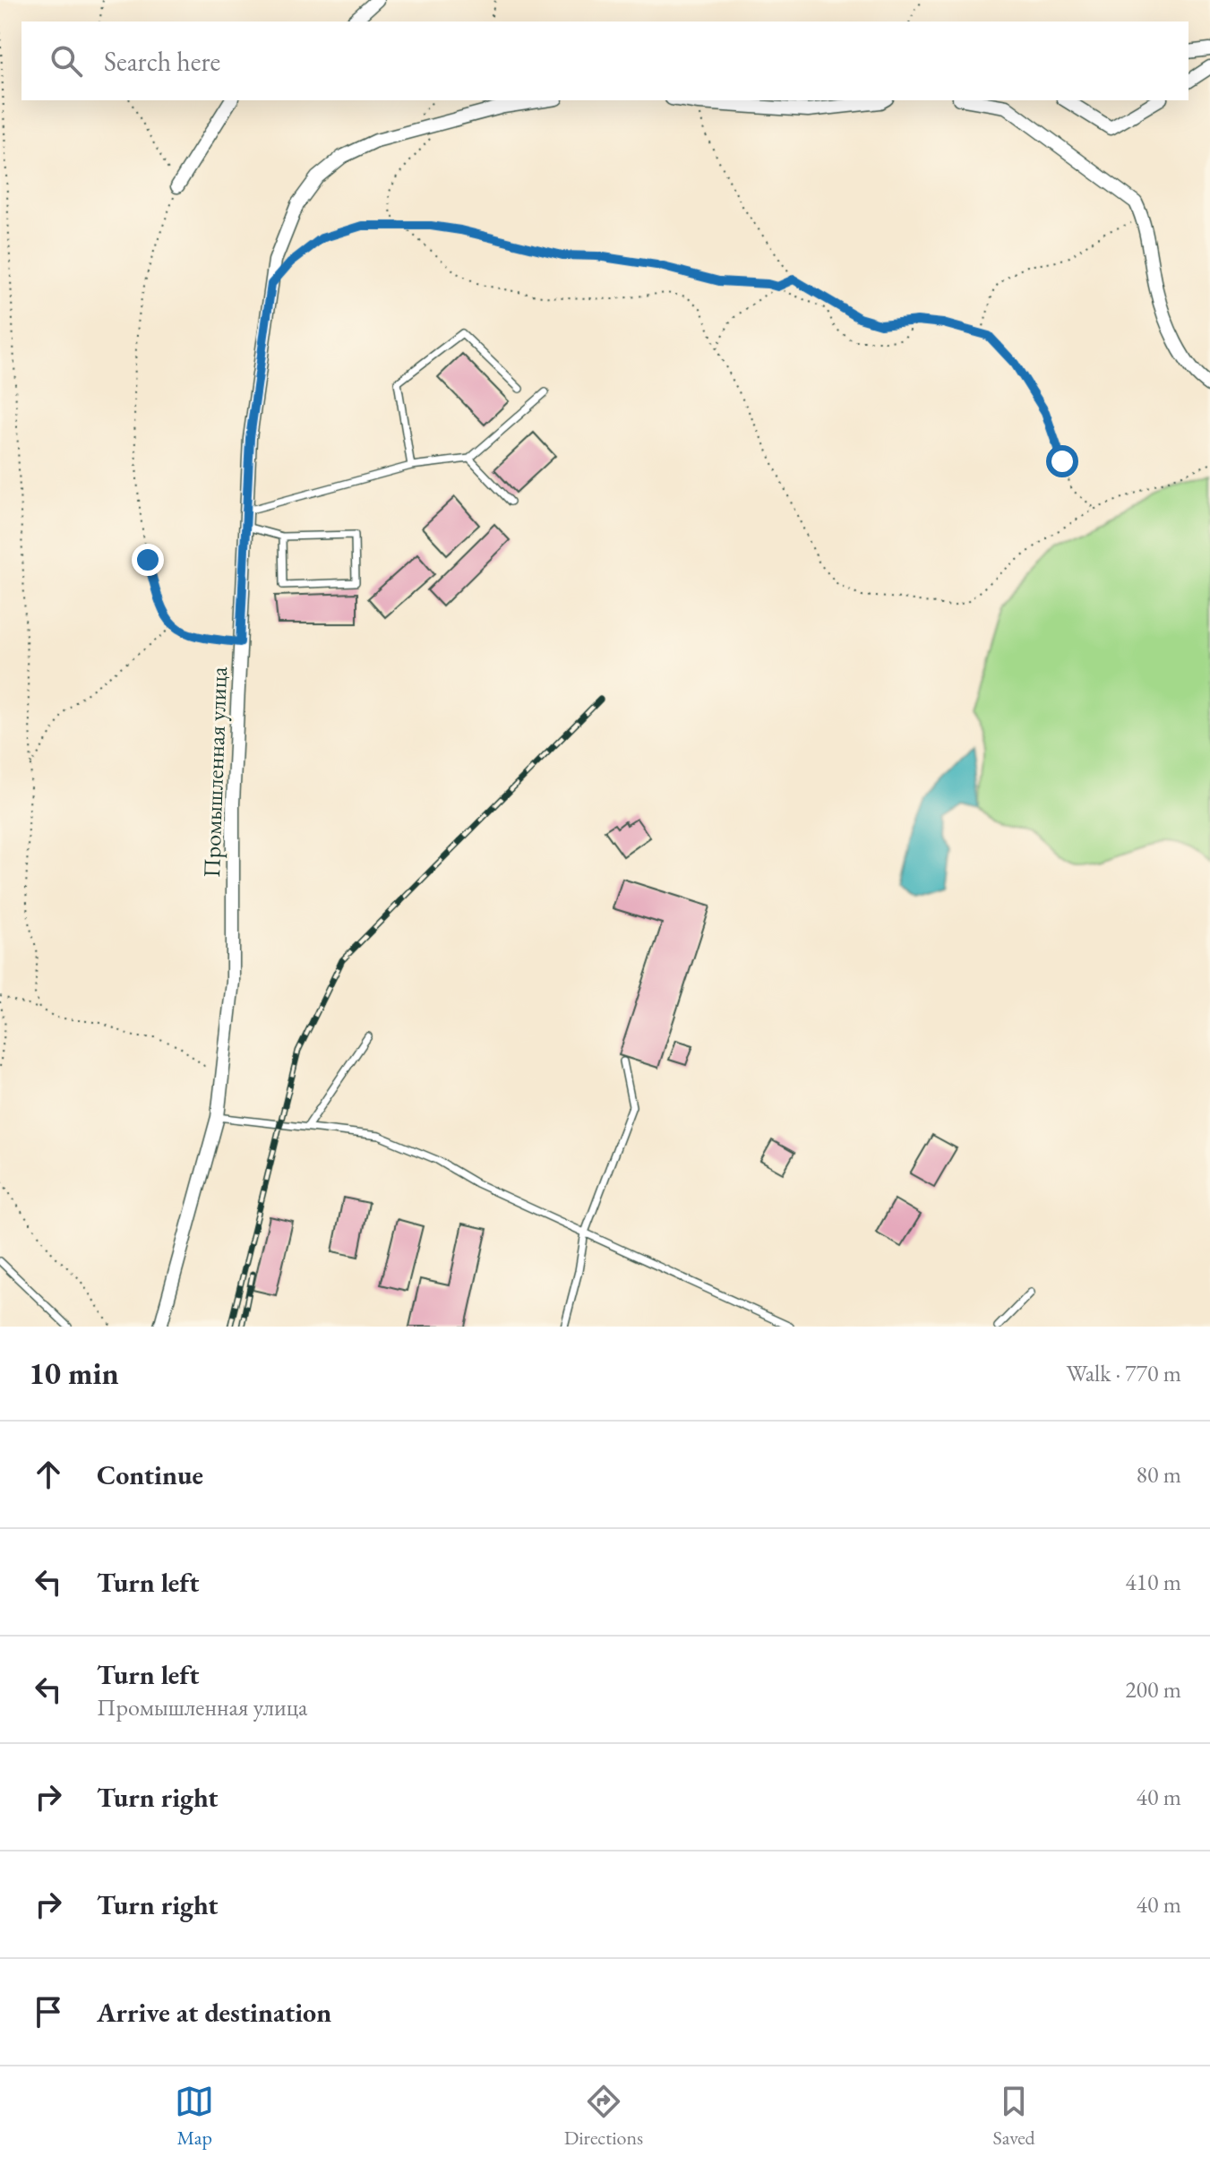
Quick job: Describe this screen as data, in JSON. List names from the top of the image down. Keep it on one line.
{"streets":{"street":["Промышленная улица"]},"page":{"search":"Search here","heading":["10 min","Walk · 770 m"],"list":[["Continue","80 m"],["Turn left","410 m"],["Turn left","Промышленная улица","200 m"],["Turn right","40 m"],["Turn right","40 m"],"Arrive at destination"],"nav":["Map","Directions","Saved"]}}
